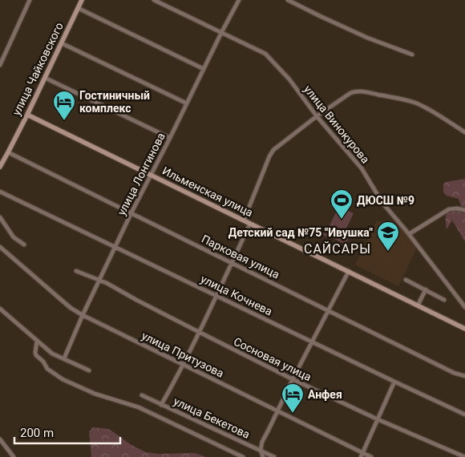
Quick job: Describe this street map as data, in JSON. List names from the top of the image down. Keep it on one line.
{"streets":{"main road":["улица Чайковского","Ильменская улица"],"street":["улица Винокурова","улица Лонгинова","Парковая улица","улица Кочнева","улица Притузова","Сосновая улица","улица Бекетова"]},"crossings":[["улица Чайковского","Ильменская улица"],["улица Чайковского","Парковая улица"],["улица Винокурова","улица Лонгинова"],["улица Лонгинова","Ильменская улица"],["улица Лонгинова","Парковая улица"],["улица Лонгинова","улица Кочнева"],["улица Лонгинова","улица Притузова"],["улица Лонгинова","Сосновая улица"]],"districts":["САЙСАРЫ"],"places":{"hotel":["Гостиничный комплекс","Анфея"],"sports":["ДЮСШ №9"],"school or university":["Детский сад №75 \"Ивушка\""]},"scale_bar":"200 m"}
